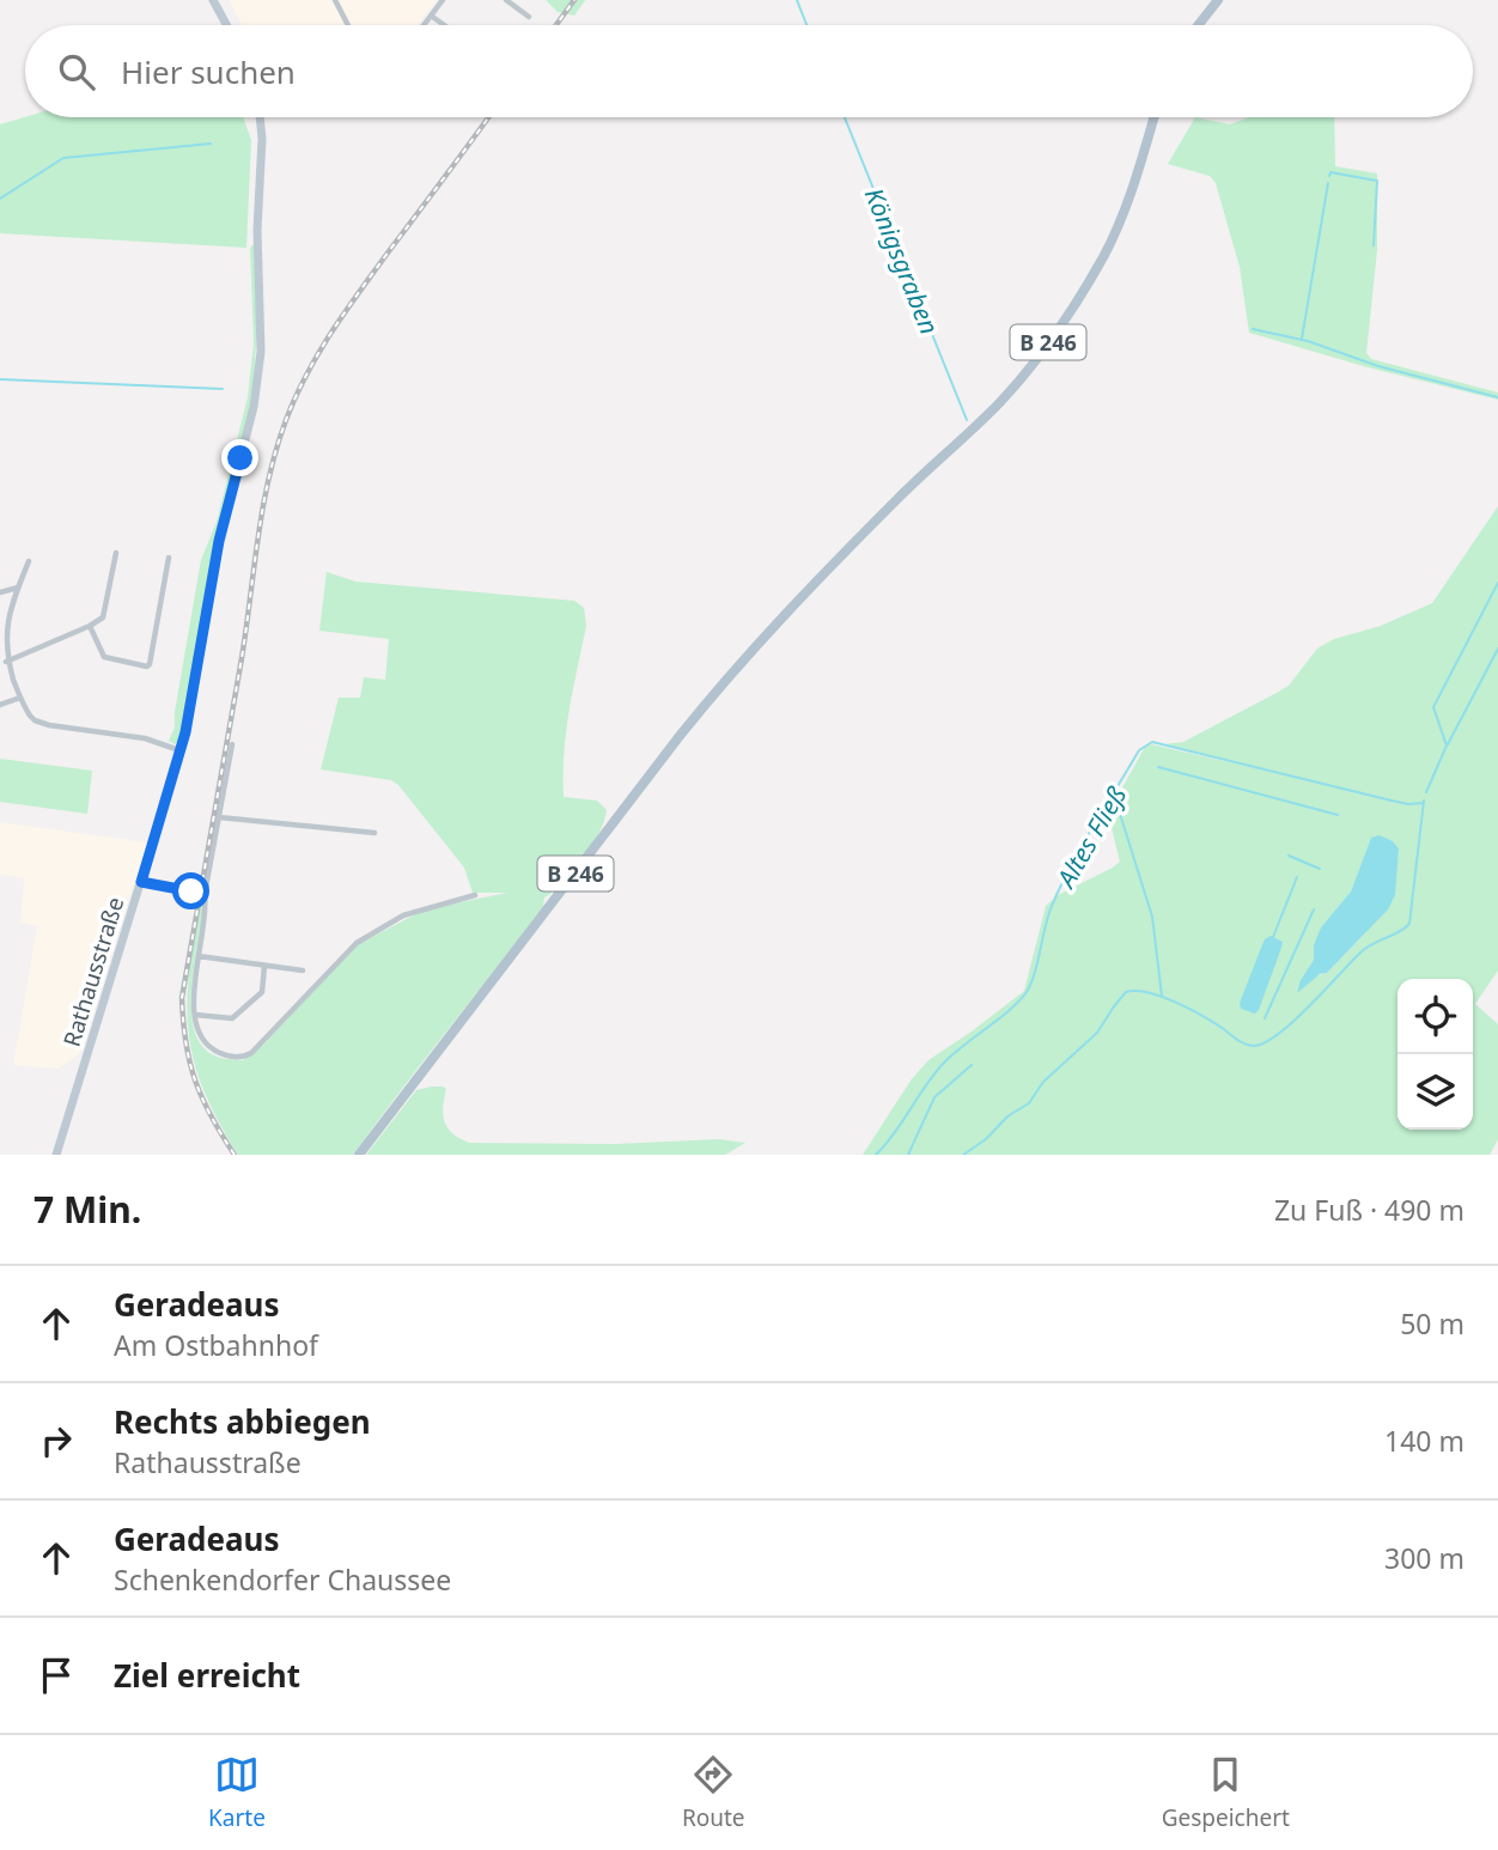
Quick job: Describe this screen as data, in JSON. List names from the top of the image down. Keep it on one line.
{"streets":{"main road":["B 246","Rathausstraße"]},"water":["Königsgraben","Altes Fließ"],"page":{"search":"Hier suchen","heading":["7 Min.","Zu Fuß · 490 m"],"list":[["Geradeaus","Am Ostbahnhof","50 m"],["Rechts abbiegen","Rathausstraße","140 m"],["Geradeaus","Schenkendorfer Chaussee","300 m"],"Ziel erreicht"],"nav":["Karte","Route","Gespeichert"]}}
